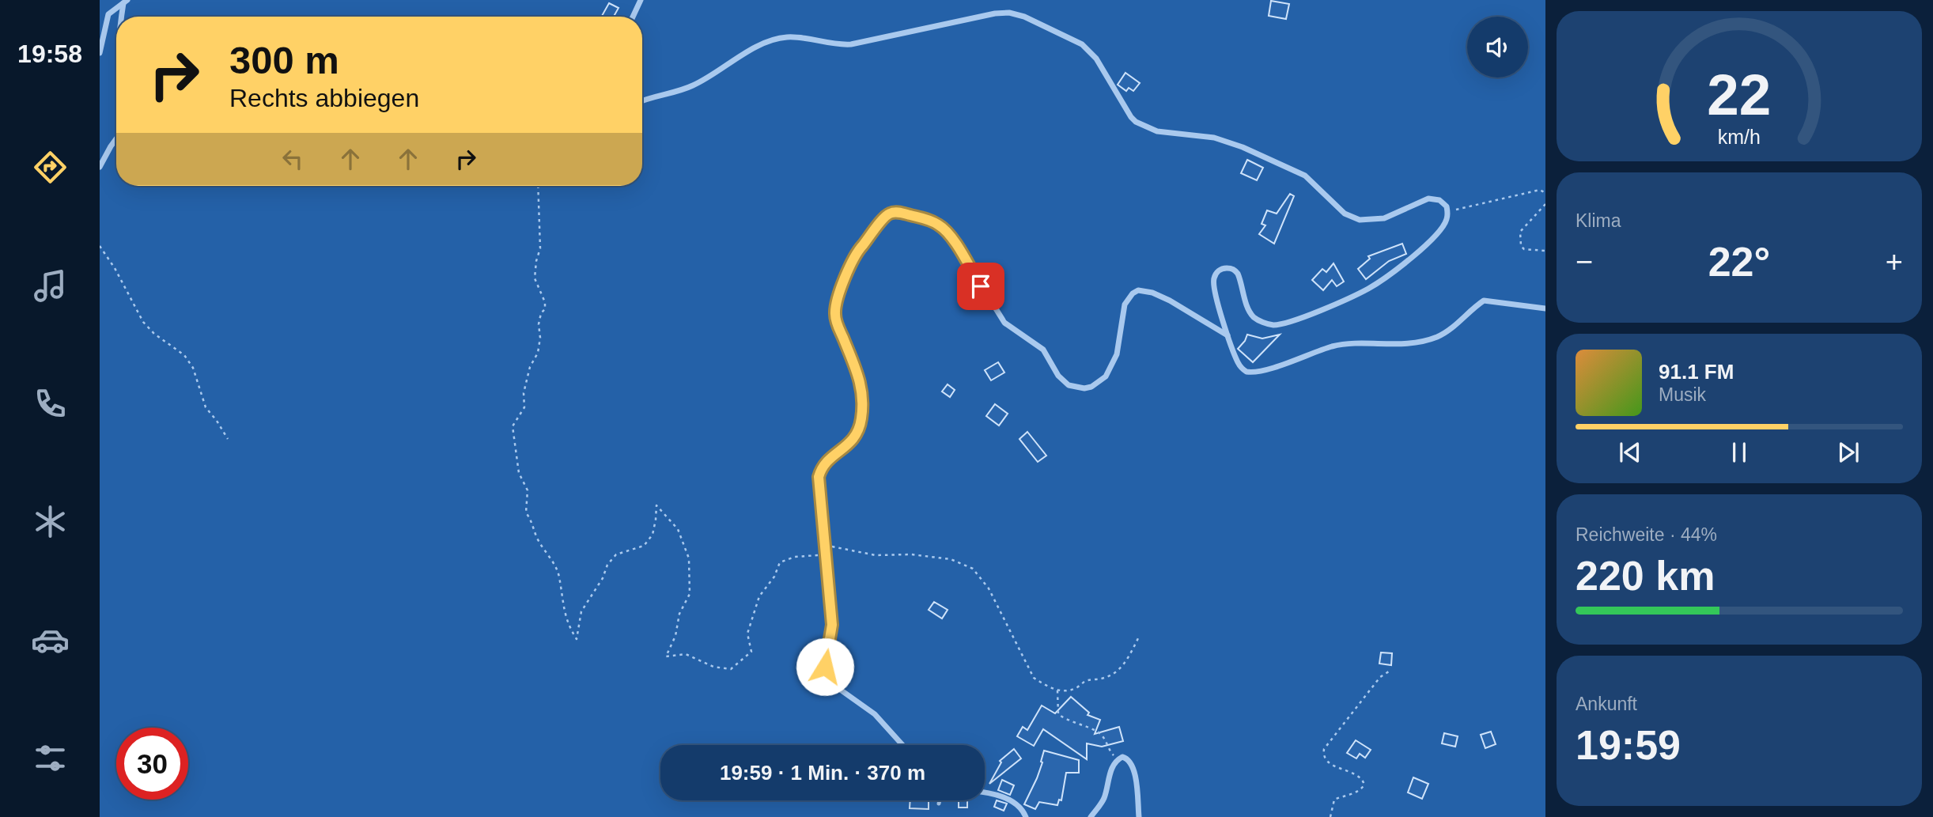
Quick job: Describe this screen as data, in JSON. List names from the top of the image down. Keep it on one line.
{"page":{"tabs":"19:58","turn":["300 m","Rechts abbiegen"],"tile":["Klima",["Reichweite · 44%","220 km"],["Ankunft","19:59"]],"heat":["−","22°","+"],"song":["91.1 FM","Musik"],"limit":"30","trip":"19:59 · 1 Min. · 370 m","gauge":["22","km/h"]}}
